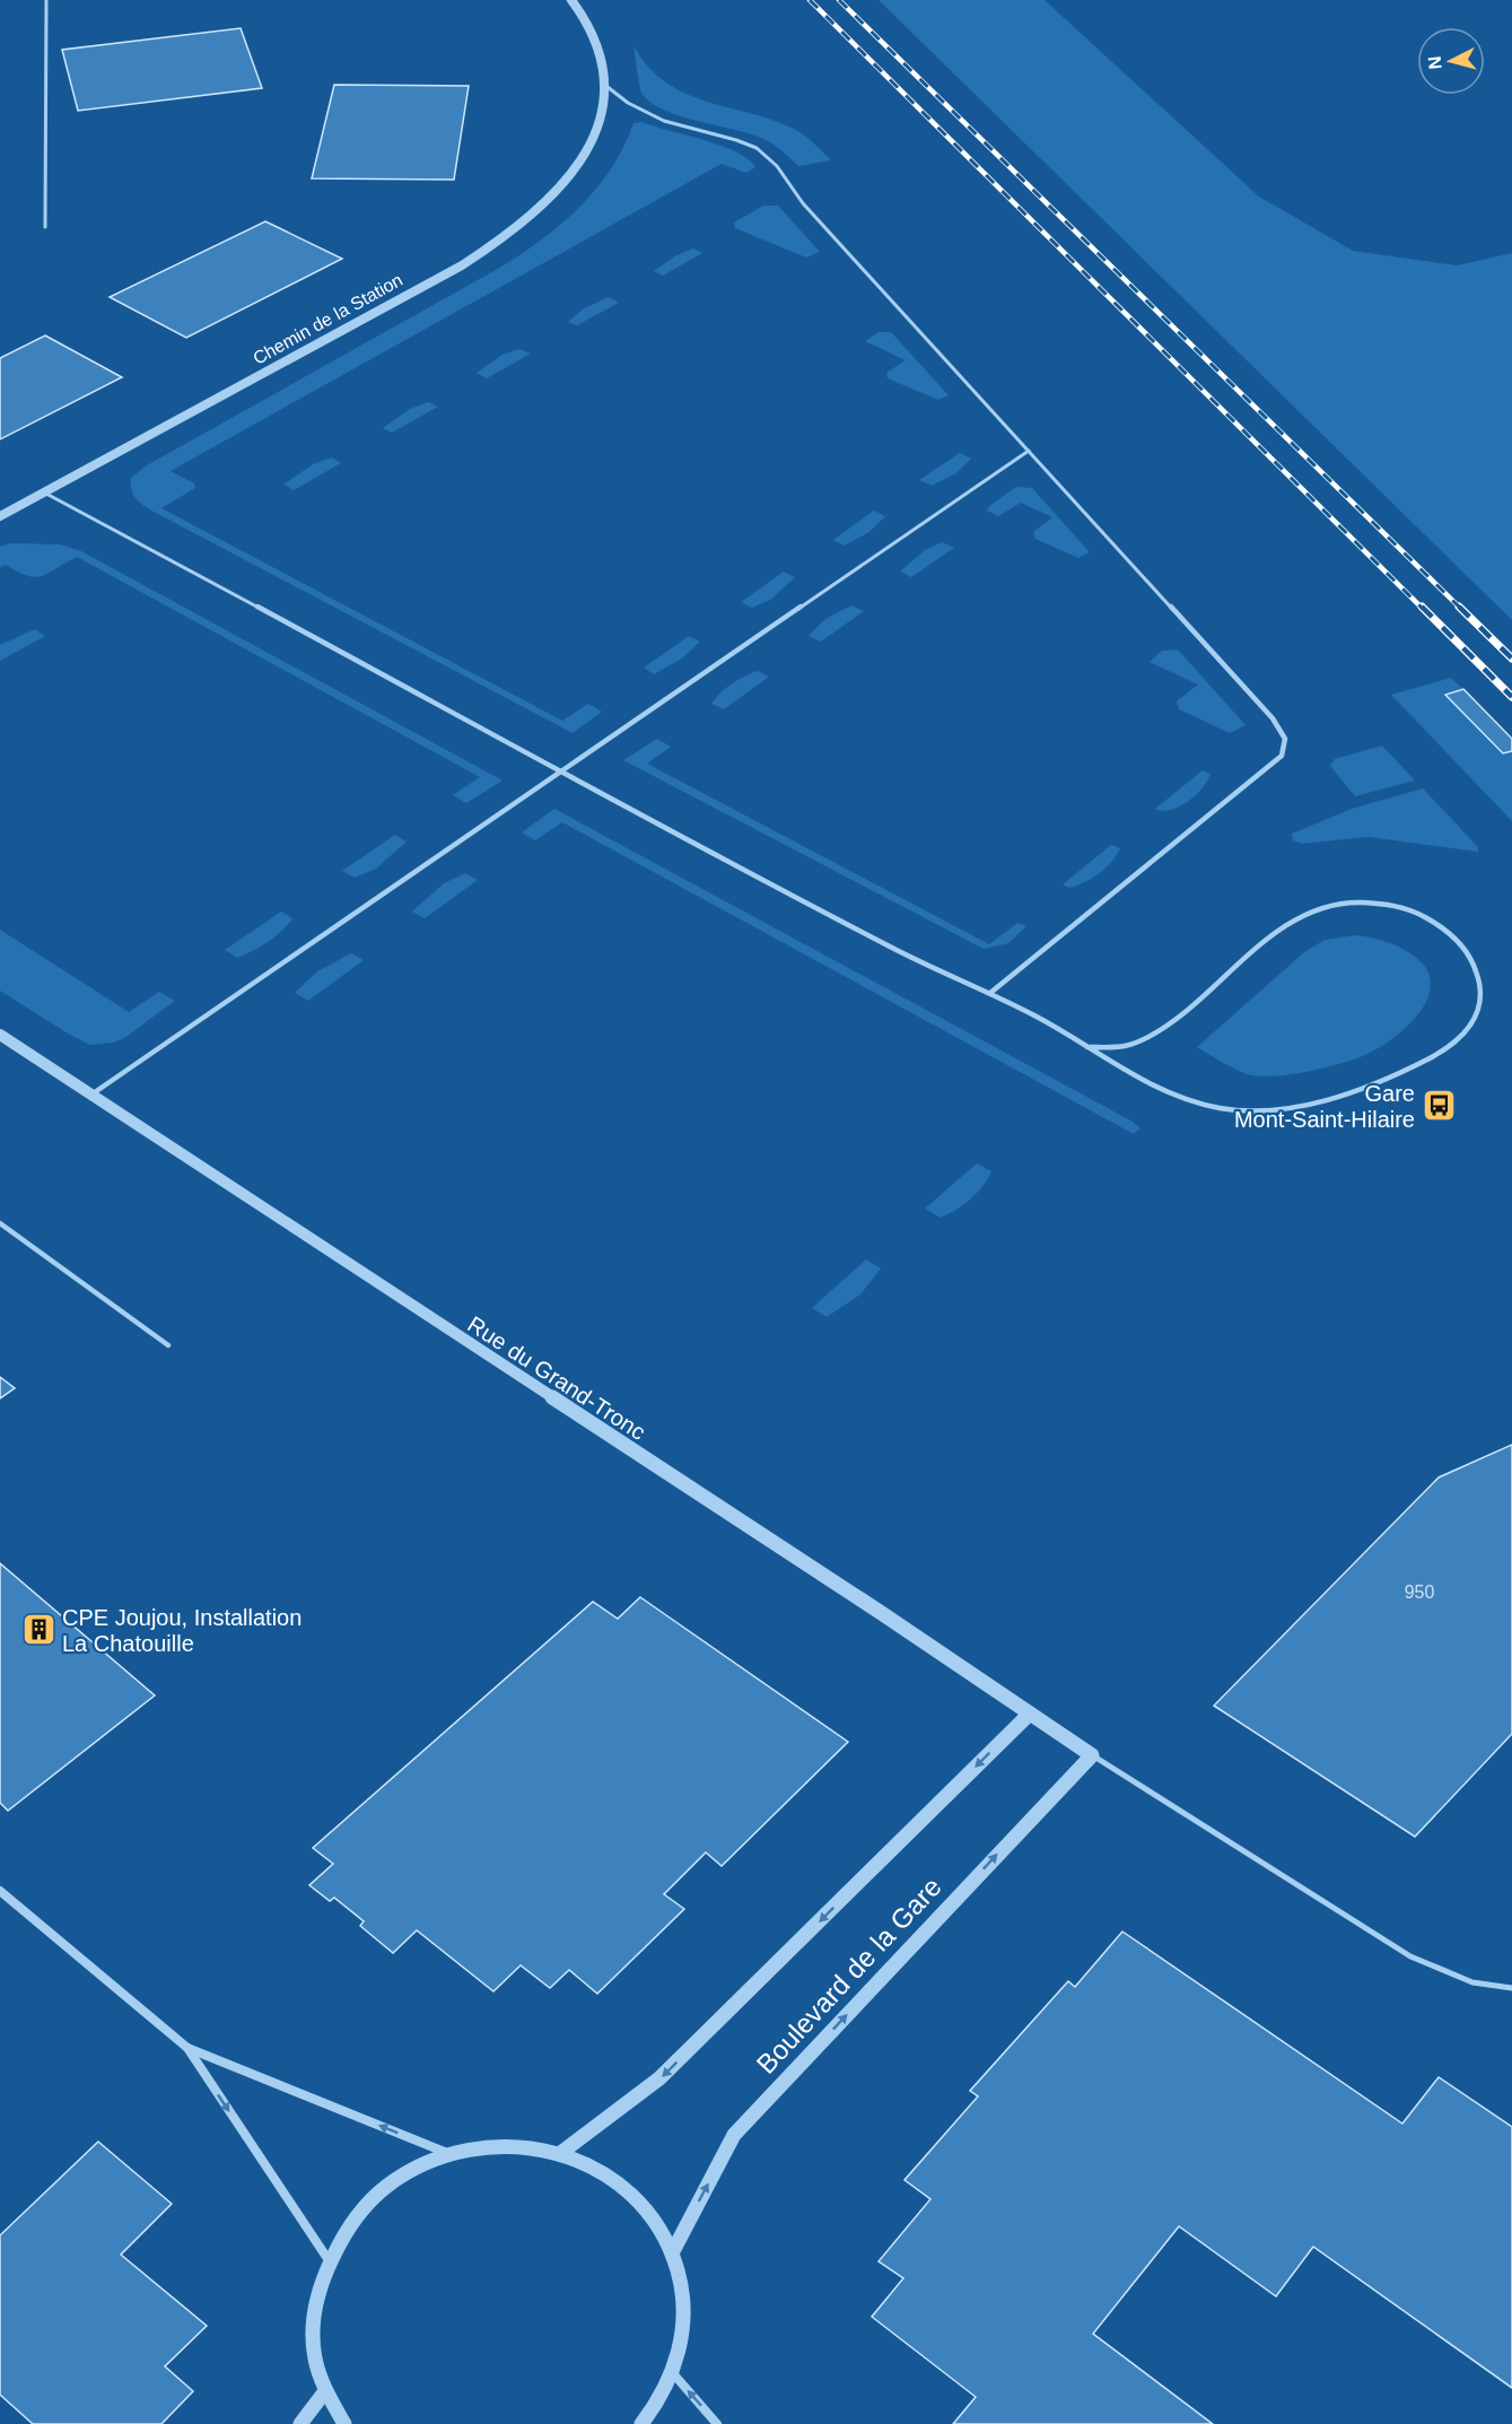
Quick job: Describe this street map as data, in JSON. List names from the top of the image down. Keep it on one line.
{"streets":{"street":["Chemin de la Station","Rue du Grand-Tronc","Boulevard de la Gare"]},"crossings":[["Rue du Grand-Tronc","Boulevard de la Gare"]],"places":{"bus stop":["Gare Mont-Saint-Hilaire"],"building":["CPE Joujou, Installation La Chatouille"]},"house_numbers":["950"],"north":"left"}
